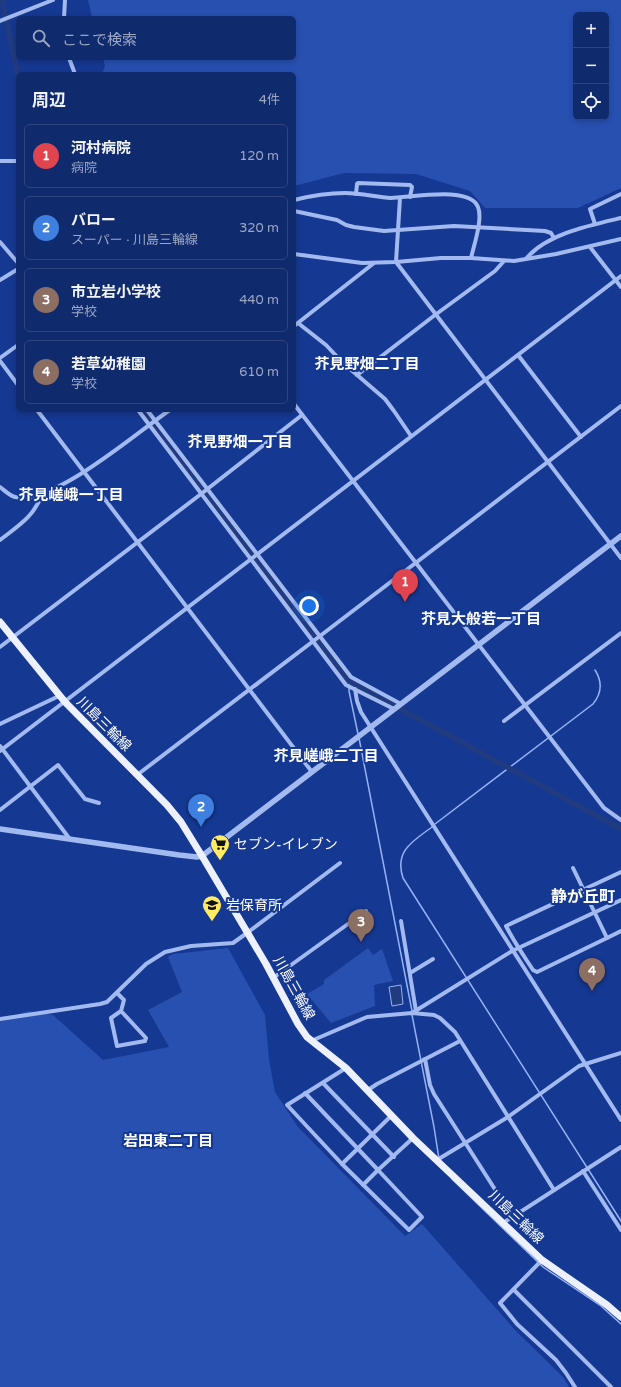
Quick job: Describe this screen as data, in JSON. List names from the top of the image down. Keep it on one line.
{"streets":{"main road":["川島三輪線"]},"districts":["芥見野畑二丁目","芥見野畑一丁目","芥見嵯峨一丁目","芥見大般若一丁目","芥見嵯峨二丁目","静が丘町","岩田東二丁目"],"places":{"supermarket":["セブン-イレブン"],"school or university":["岩保育所"]},"page":{"map_buttons":["+","−"],"search":"ここで検索","heading":["周辺","4件"],"list":[{"mark":"1","name":"河村病院","note":"病院","value":"120 m"},{"mark":"2","name":"バロー","note":"スーパー · 川島三輪線","value":"320 m"},{"mark":"3","name":"市立岩小学校","note":"学校","value":"440 m"},{"mark":"4","name":"若草幼稚園","note":"学校","value":"610 m"}],"pins":["1","2","3","4"]}}
